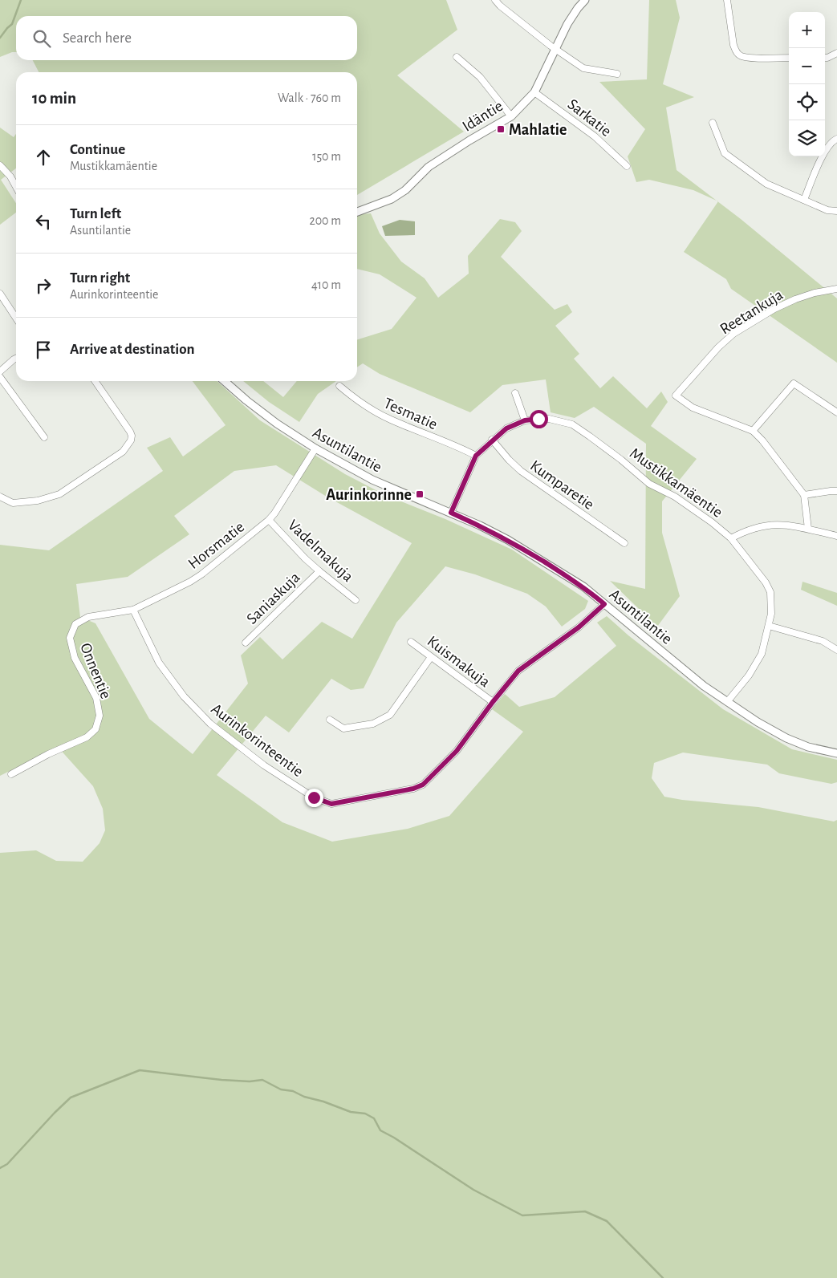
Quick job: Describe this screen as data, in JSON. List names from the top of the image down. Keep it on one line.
{"streets":{"street":["Idäntie","Sarkatie","Reetankuja","Tesmatie","Asuntilantie","Mustikkamäentie","Kumparetie","Horsmatie","Vadelmakuja","Saniaskuja","Kuismakuja","Onnentie","Aurinkorinteentie"]},"crossings":[["Idäntie","Sarkatie"],["Tesmatie","Mustikkamäentie"],["Asuntilantie","Mustikkamäentie"],["Asuntilantie","Horsmatie"],["Asuntilantie","Aurinkorinteentie"],["Mustikkamäentie","Kumparetie"],["Horsmatie","Vadelmakuja"],["Horsmatie","Onnentie"],["Horsmatie","Aurinkorinteentie"],["Vadelmakuja","Saniaskuja"],["Kuismakuja","Aurinkorinteentie"]],"places":{"transit":["Mahlatie","Aurinkorinne"]},"page":{"map_buttons":["+","−"],"search":"Search here","heading":["10 min","Walk · 760 m"],"list":[["Continue","Mustikkamäentie","150 m"],["Turn left","Asuntilantie","200 m"],["Turn right","Aurinkorinteentie","410 m"],"Arrive at destination"]}}
